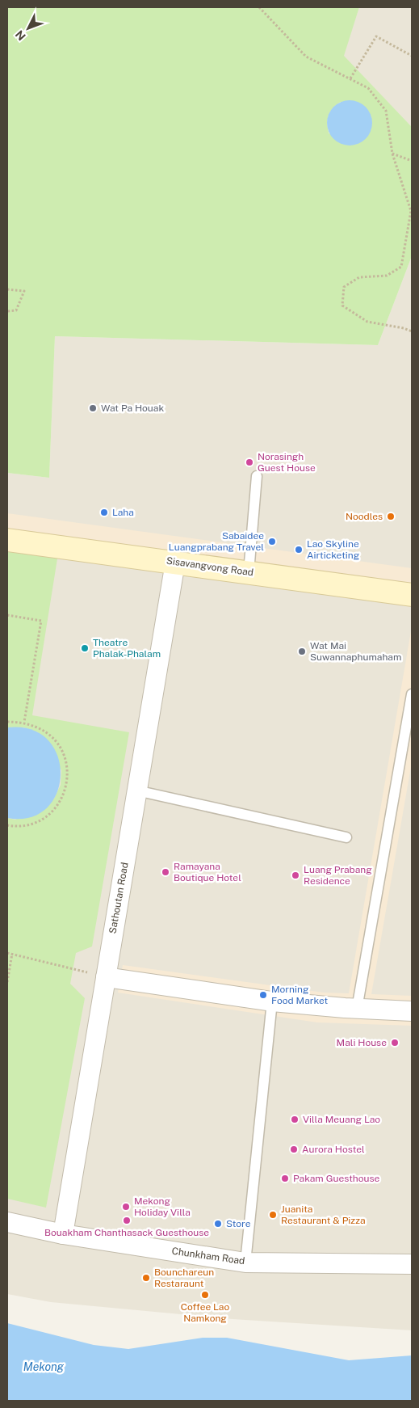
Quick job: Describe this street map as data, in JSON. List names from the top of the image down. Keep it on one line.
{"streets":{"main road":["Sisavangvong Road"],"street":["Sathoutan Road","Chunkham Road"]},"crossings":[["Sisavangvong Road","Sathoutan Road"],["Sathoutan Road","Chunkham Road"]],"water":["Mekong"],"places":["Wat Pa Houak","Norasingh Guest House","Laha","Noodles","Sabaidee Luangprabang Travel","Lao Skyline Airticketing","Theatre Phalak-Phalam","Wat Mai Suwannaphumaham","Ramayana Boutique Hotel","Luang Prabang Residence","Morning Food Market","Mali House","Villa Meuang Lao","Aurora Hostel","Pakam Guesthouse","Mekong Holiday Villa","Juanita Restaurant & Pizza","Bouakham Chanthasack Guesthouse","Store","Bounchareun Restaraunt","Coffee Lao Namkong"],"north":"bottom left"}
